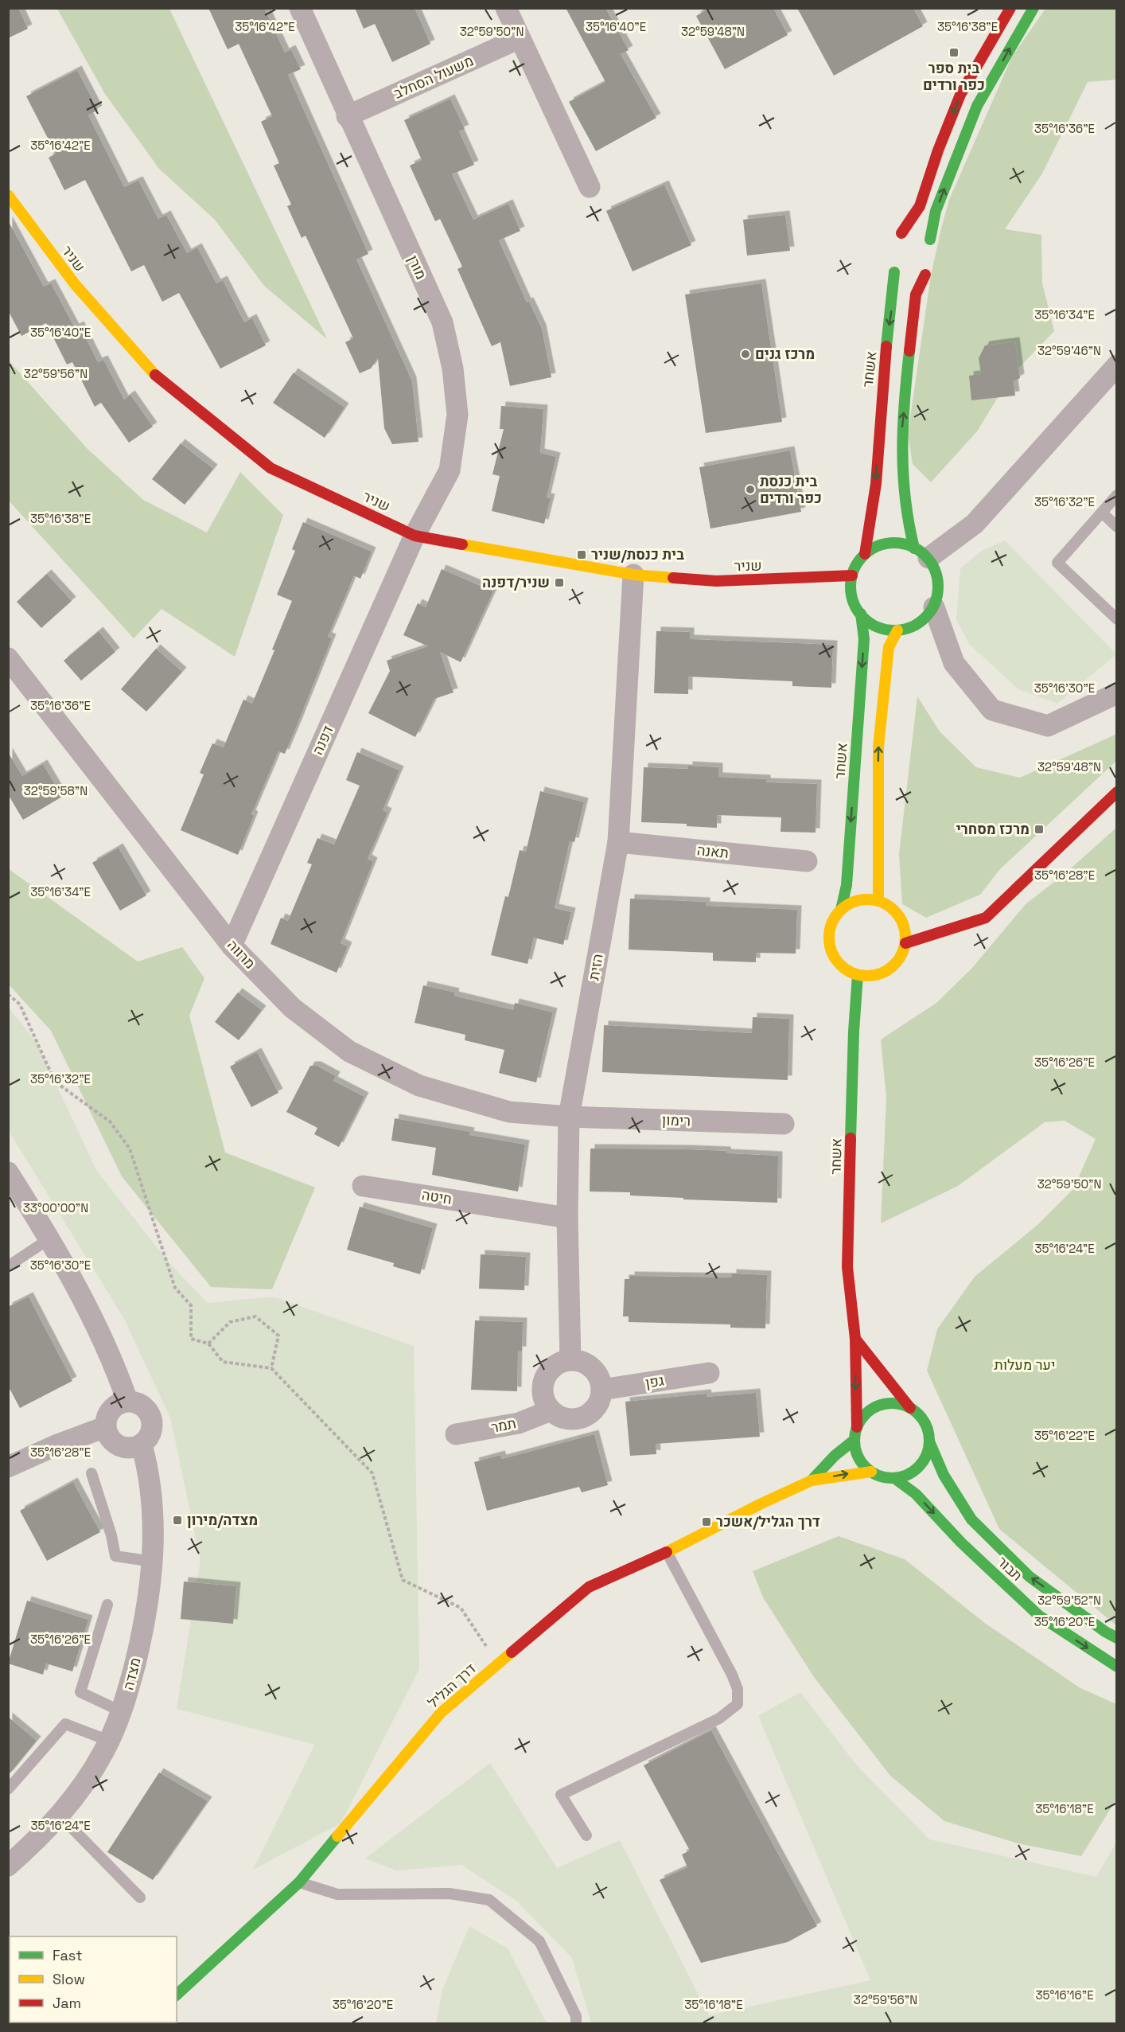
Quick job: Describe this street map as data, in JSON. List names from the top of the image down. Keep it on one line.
{"streets":{"street":["משעול הסחלב","שניר","מורן","אשחר","דפנה","תאנה","מרווה","הזית","רימון","חיטה","גפן","תמר","תבור","מצדה","דרך הגליל"]},"crossings":[["משעול הסחלב","מורן"],["שניר","מורן"],["שניר","אשחר"],["שניר","דפנה"],["שניר","הזית"],["מורן","דפנה"],["אשחר","תבור"],["אשחר","דרך הגליל"],["דפנה","מרווה"],["תאנה","הזית"],["מרווה","הזית"],["מרווה","רימון"],["הזית","רימון"],["הזית","חיטה"],["הזית","גפן"],["הזית","תמר"],["גפן","תמר"],["תבור","דרך הגליל"]],"parks":["יער מעלות"],"places":{"transit":["בית ספר כפר ורדים","בית כנסת/שניר","שניר/דפנה","מרכז מסחרי","מצדה/מירון","דרך הגליל/אשכר"],"other":["מרכז גנים","בית כנסת כפר ורדים"]},"legend":["Fast","Slow","Jam"],"coordinates":["35°16'42\"E","35°16'38\"E","35°16'40\"E","32°59'50\"N","32°59'48\"N","35°16'36\"E","35°16'34\"E","32°59'46\"N","32°59'56\"N","35°16'32\"E","35°16'30\"E","32°59'58\"N","35°16'28\"E","35°16'26\"E","33°00'00\"N","35°16'24\"E","35°16'22\"E","32°59'52\"N","35°16'20\"E","35°16'18\"E","35°16'16\"E"]}
